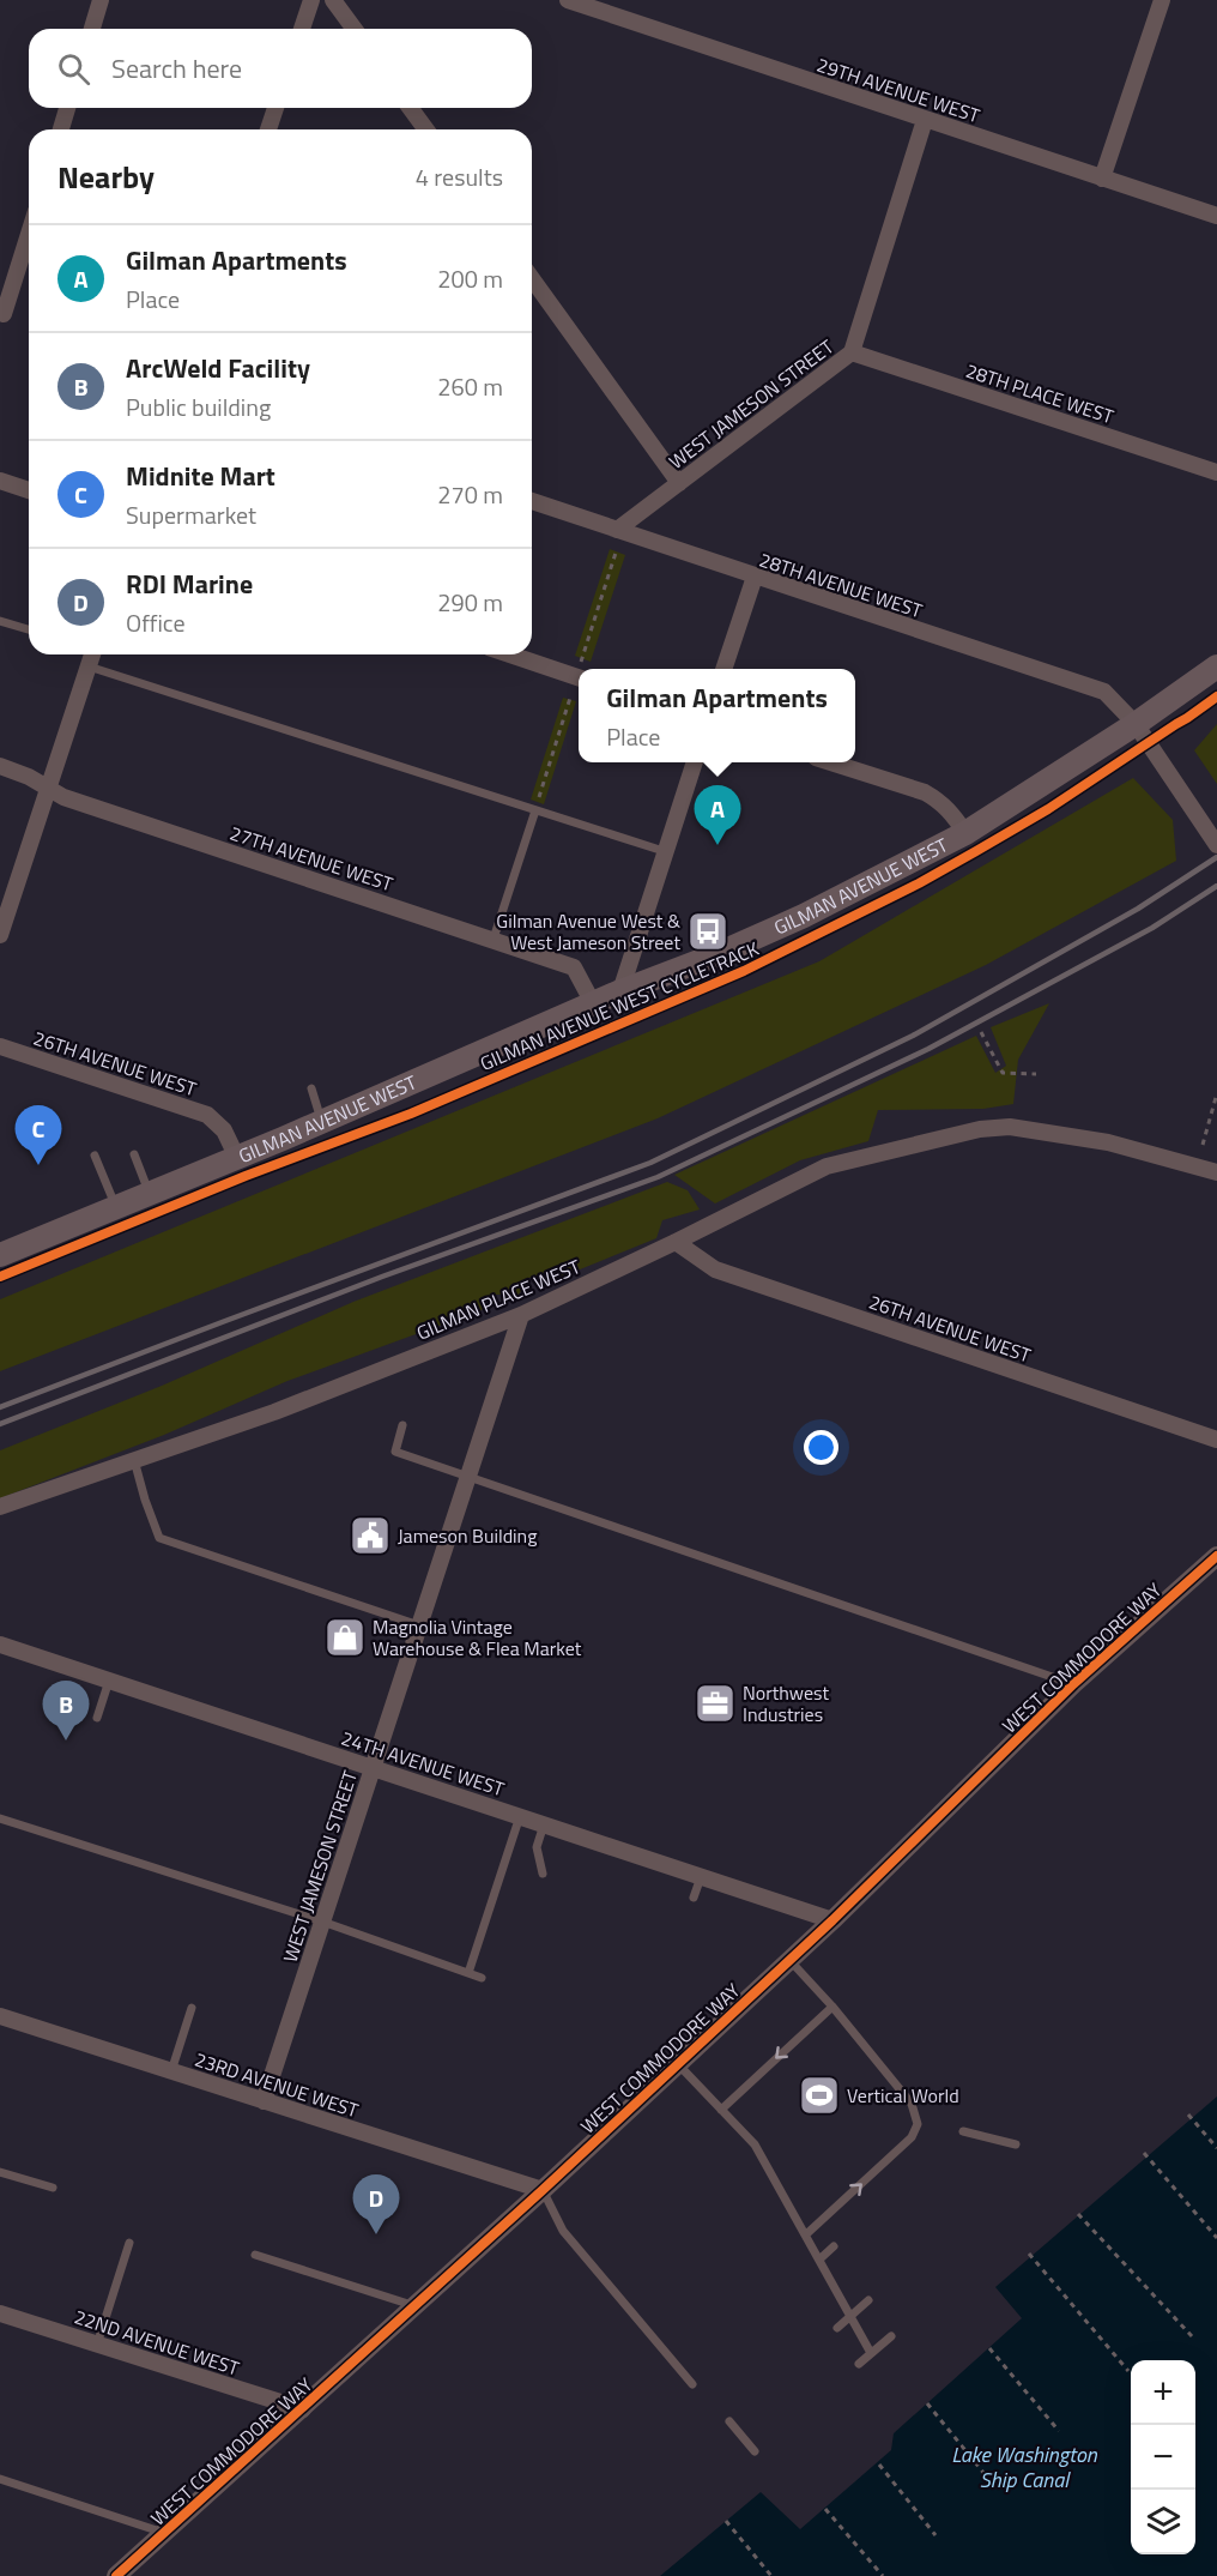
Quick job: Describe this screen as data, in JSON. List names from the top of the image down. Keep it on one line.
{"streets":{"main road":["GILMAN AVENUE WEST"],"street":["29TH AVENUE WEST","28TH PLACE WEST","WEST JAMESON STREET","28TH AVENUE WEST","27TH AVENUE WEST","26TH AVENUE WEST","GILMAN PLACE WEST","WEST COMMODORE WAY","24TH AVENUE WEST","23RD AVENUE WEST","22ND AVENUE WEST"],"cycle path":["GILMAN AVENUE WEST CYCLETRACK"]},"crossings":[["29TH AVENUE WEST","WEST JAMESON STREET"],["28TH PLACE WEST","WEST JAMESON STREET"],["WEST JAMESON STREET","28TH AVENUE WEST"],["WEST JAMESON STREET","GILMAN PLACE WEST"],["WEST JAMESON STREET","24TH AVENUE WEST"],["WEST JAMESON STREET","23RD AVENUE WEST"],["28TH AVENUE WEST","GILMAN AVENUE WEST"],["27TH AVENUE WEST","GILMAN AVENUE WEST"],["GILMAN AVENUE WEST","26TH AVENUE WEST"],["26TH AVENUE WEST","GILMAN PLACE WEST"],["WEST COMMODORE WAY","24TH AVENUE WEST"],["WEST COMMODORE WAY","23RD AVENUE WEST"],["WEST COMMODORE WAY","22ND AVENUE WEST"]],"water":["Lake Washington Ship Canal"],"places":{"bus stop":["Gilman Avenue West & West Jameson Street"],"public building":["Jameson Building"],"shop":["Magnolia Vintage Warehouse & Flea Market"],"office":["Northwest Industries"],"sports":["Vertical World"]},"page":{"search":"Search here","heading":["Nearby","4 results"],"list":[{"mark":"A","name":"Gilman Apartments","note":"Place","value":"200 m"},{"mark":"B","name":"ArcWeld Facility","note":"Public building","value":"260 m"},{"mark":"C","name":"Midnite Mart","note":"Supermarket","value":"270 m"},{"mark":"D","name":"RDI Marine","note":"Office","value":"290 m"}],"popup":["Gilman Apartments","Place"],"pins":["A","C","B","D"],"map_buttons":["+","−"]}}
